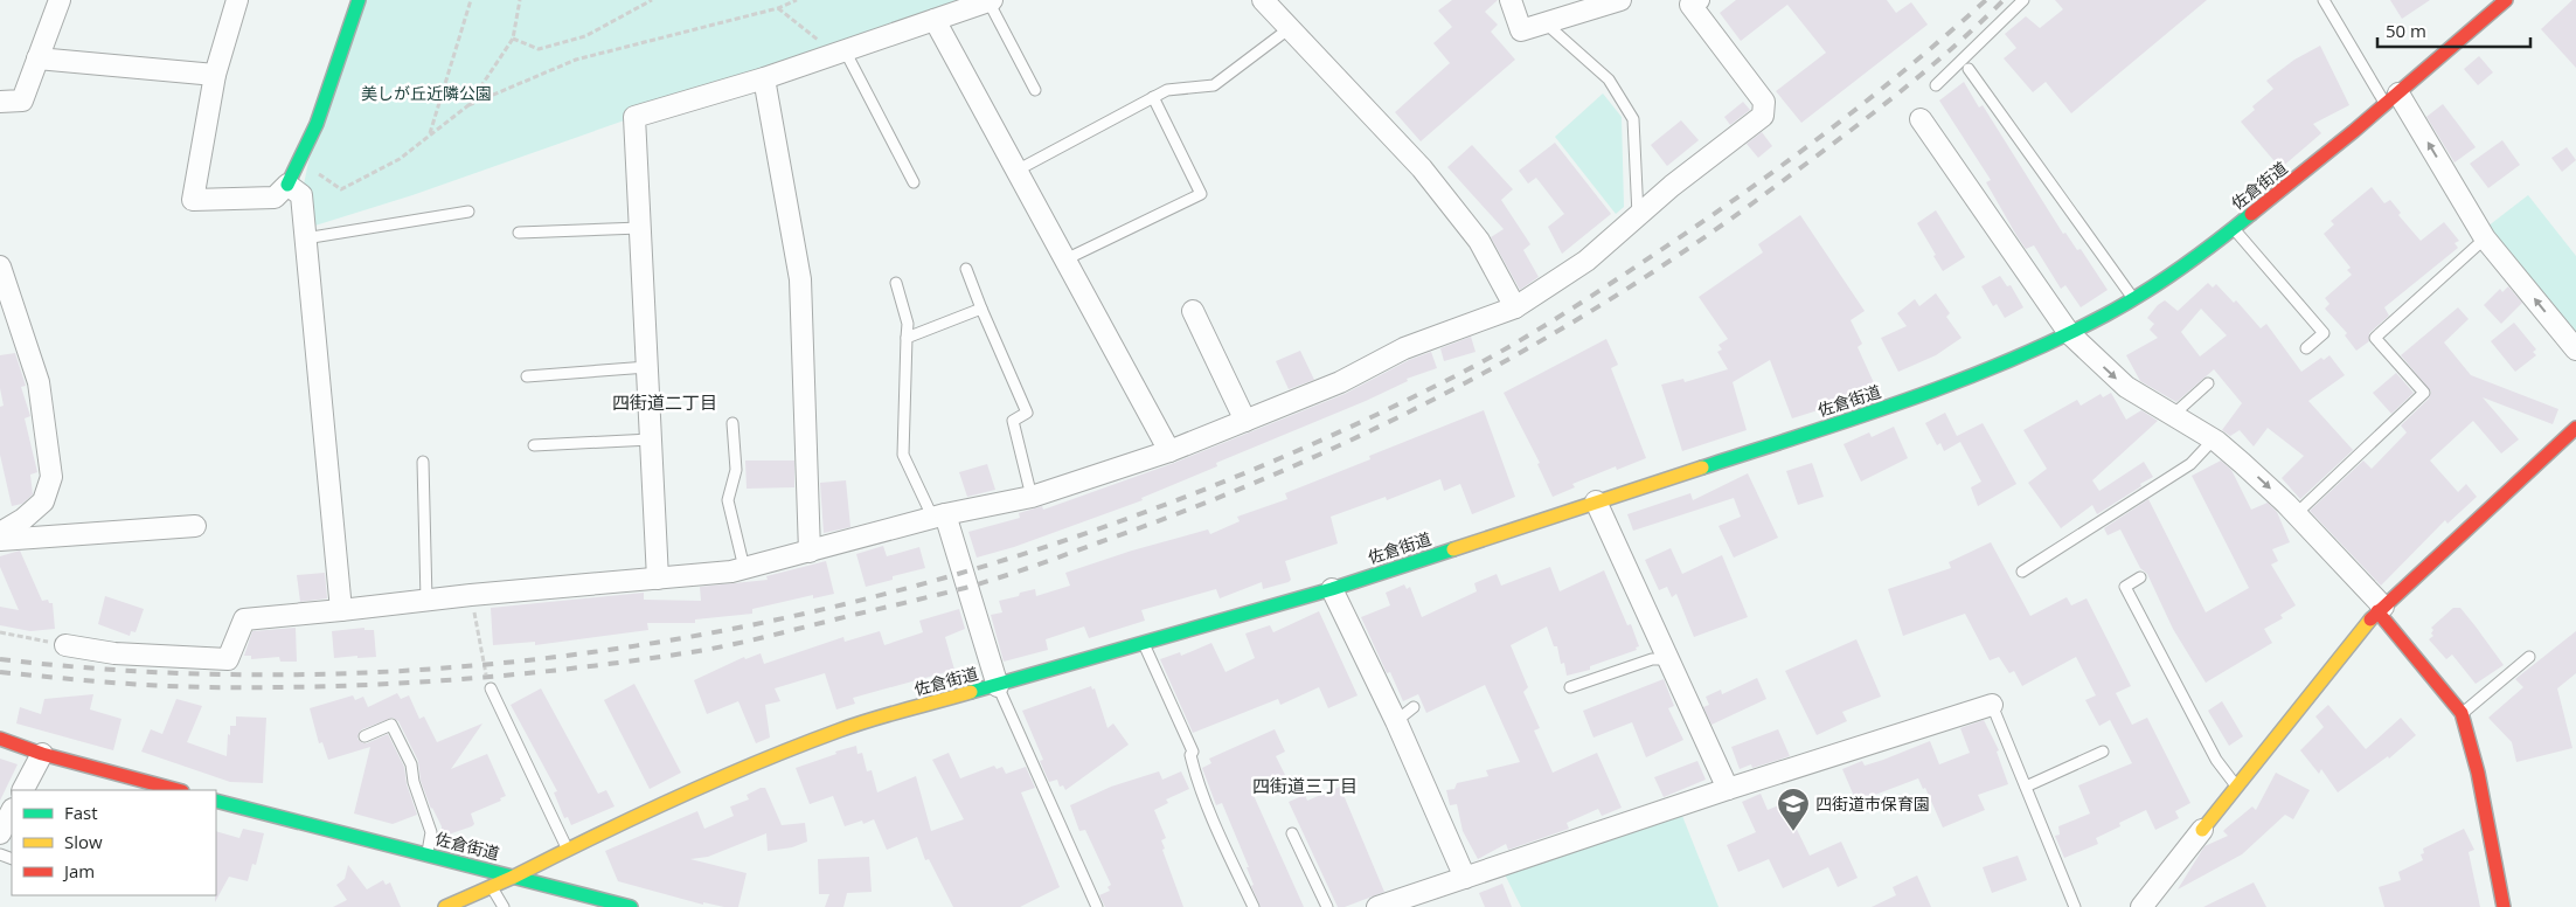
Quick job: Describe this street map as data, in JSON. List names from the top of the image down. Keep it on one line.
{"streets":{"main road":["佐倉街道"]},"districts":["四街道二丁目","四街道三丁目"],"parks":["美しが丘近隣公園"],"places":{"school or university":["四街道市保育園"]},"legend":["Fast","Slow","Jam"],"scale_bar":"50 m"}
